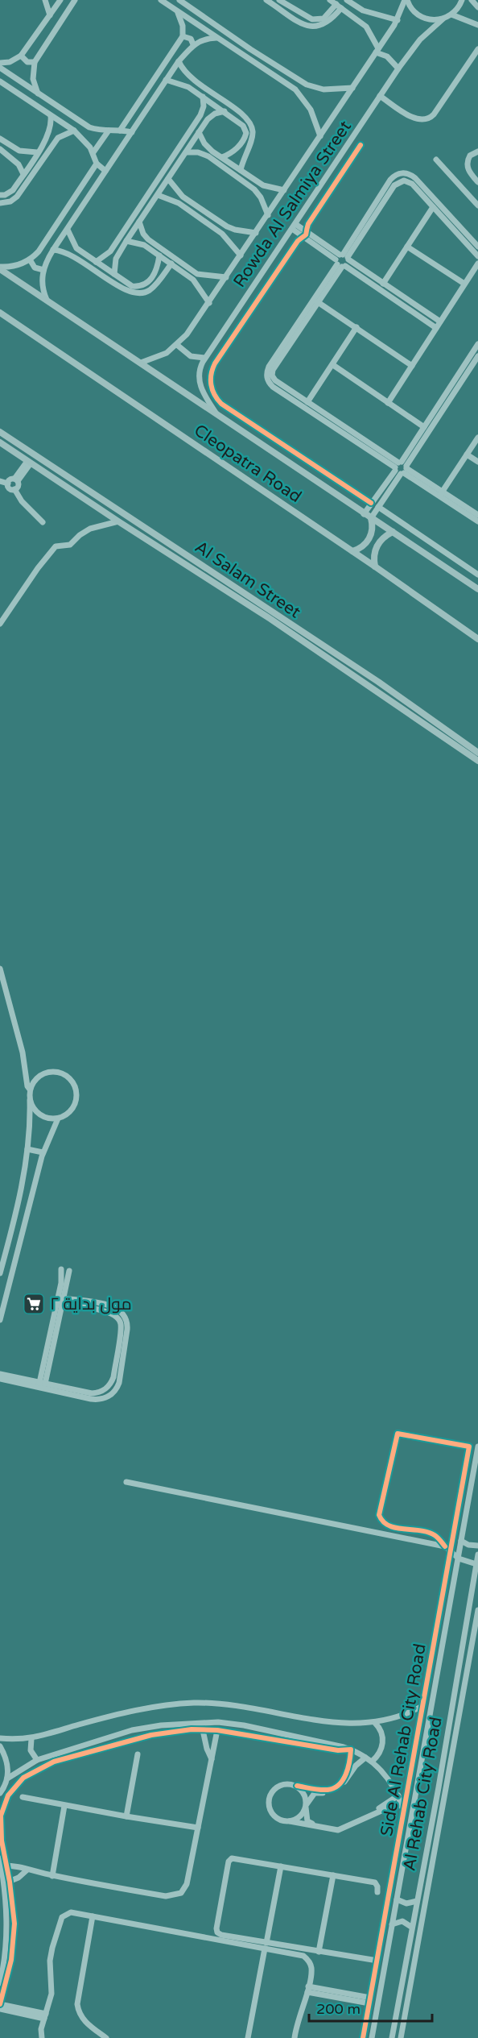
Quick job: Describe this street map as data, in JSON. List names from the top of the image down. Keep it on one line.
{"streets":{"main road":["Cleopatra Road","Al Salam Street"],"street":["Rowda Al Salmiya Street","Side Al Rehab City Road","Al Rehab City Road"]},"crossings":[["Rowda Al Salmiya Street","Cleopatra Road"]],"places":{"supermarket":["مول بداية ۲"]},"scale_bar":"200 m"}
